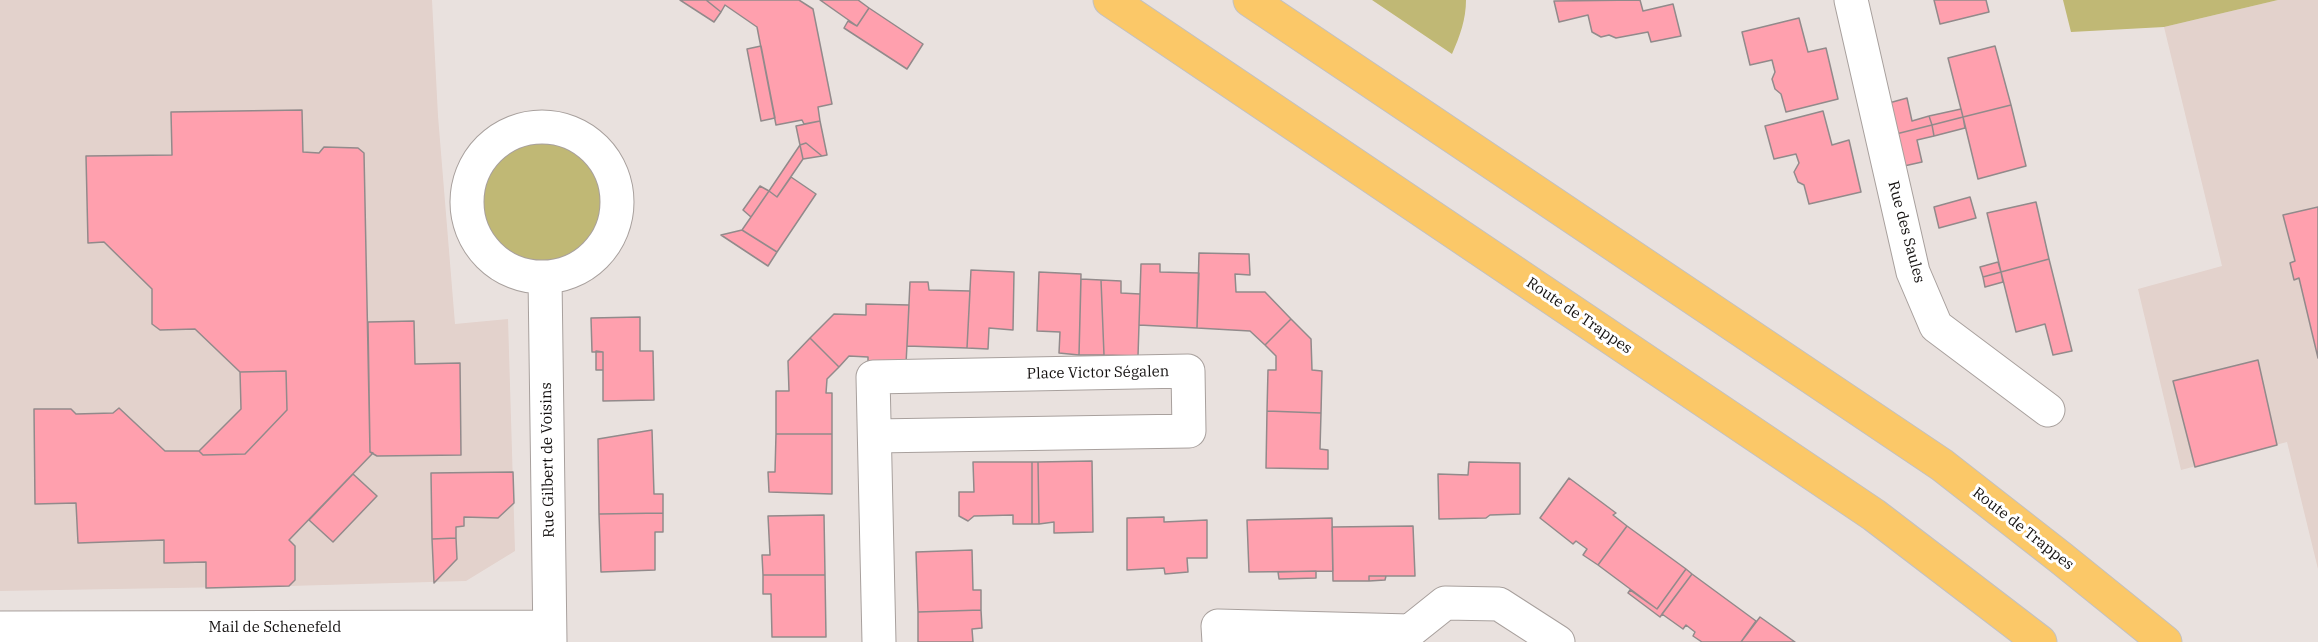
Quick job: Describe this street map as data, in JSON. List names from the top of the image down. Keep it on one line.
{"streets":{"main road":["Route de Trappes"],"street":["Rue des Saules","Place Victor Ségalen","Rue Gilbert de Voisins","Mail de Schenefeld"]},"crossings":[["Rue Gilbert de Voisins","Mail de Schenefeld"]]}
